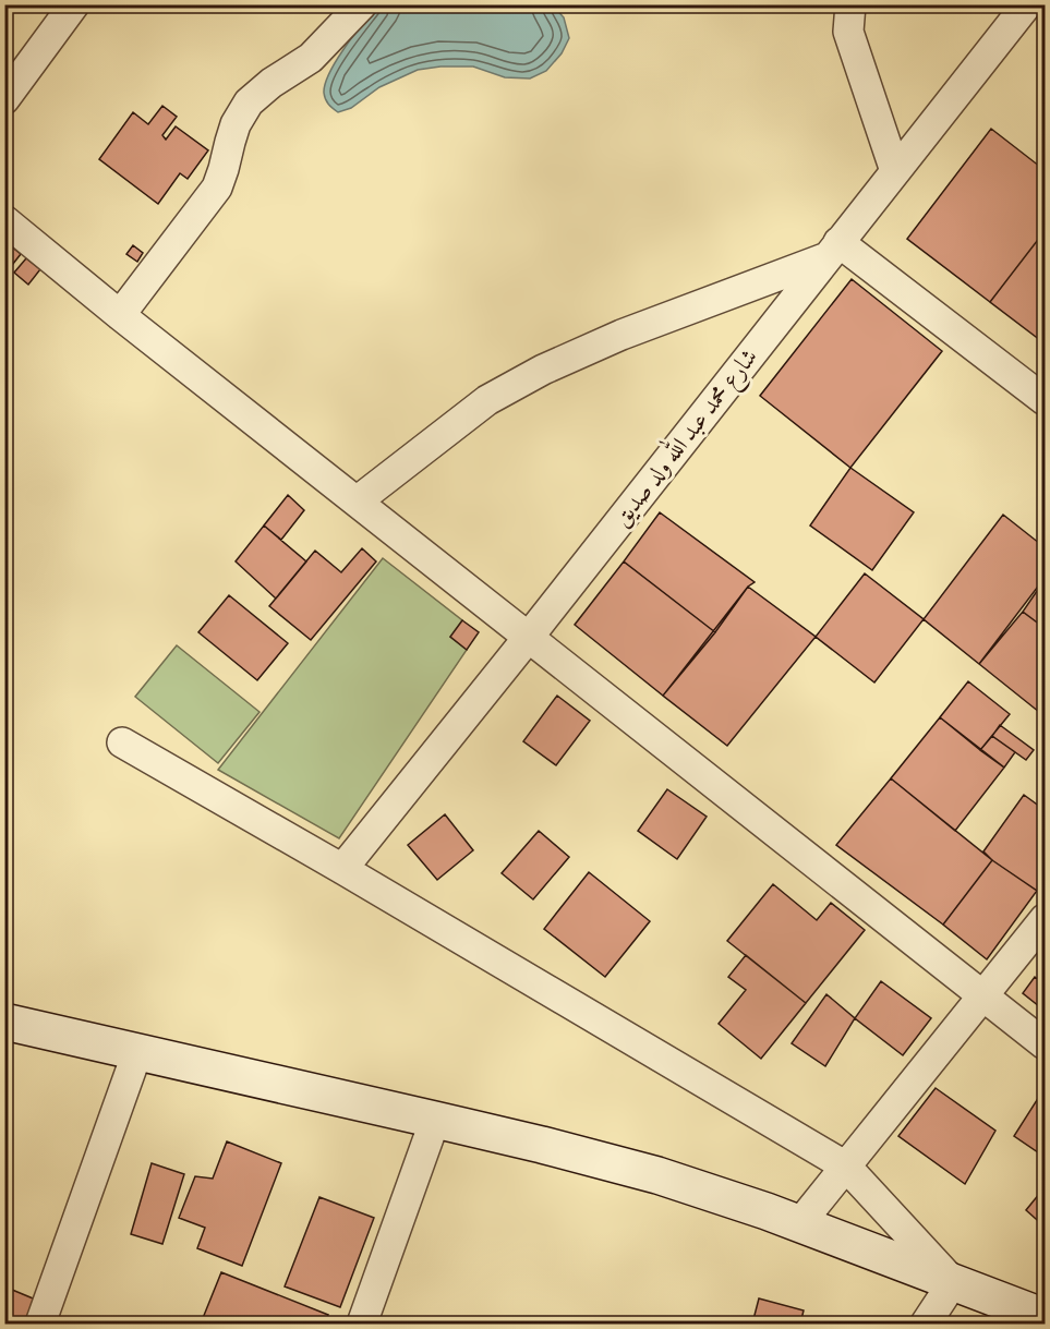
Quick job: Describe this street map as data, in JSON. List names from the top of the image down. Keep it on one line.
{"streets":{"street":["شارع محمد عبد الله ولد صديق"]}}
